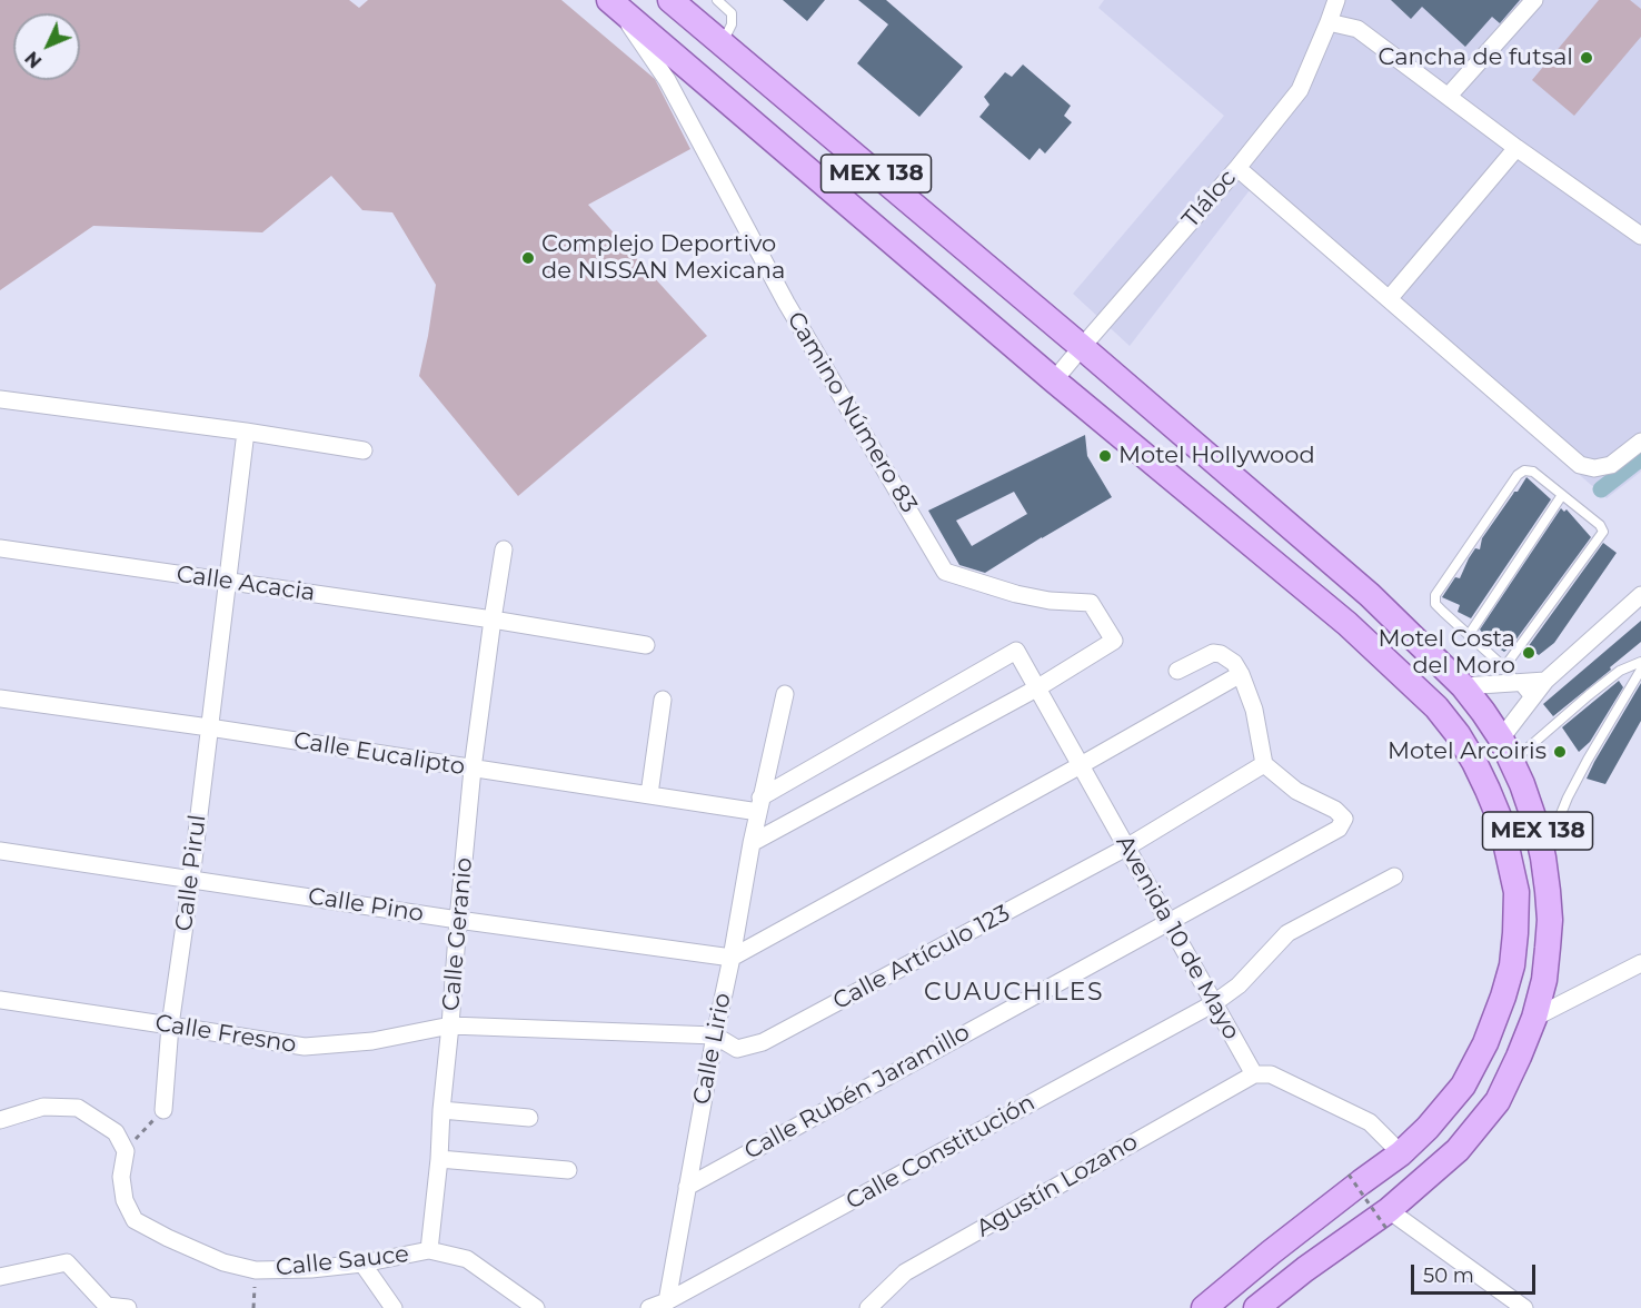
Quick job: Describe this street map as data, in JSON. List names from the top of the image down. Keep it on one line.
{"streets":{"main road":["MEX 138"],"street":["Tláloc","Camino Número 83","Calle Acacia","Calle Eucalipto","Calle Pirul","Calle Pino","Calle Geranio","Avenida 10 de Mayo","Calle Artículo 123","Calle Fresno","Calle Lirio","Calle Rubén Jaramillo","Calle Constitución","Agustín Lozano","Calle Sauce"]},"crossings":[["MEX 138","Tláloc"],["MEX 138","Camino Número 83"],["Camino Número 83","Avenida 10 de Mayo"],["Calle Acacia","Calle Pirul"],["Calle Acacia","Calle Geranio"],["Calle Eucalipto","Calle Pirul"],["Calle Eucalipto","Calle Geranio"],["Calle Eucalipto","Avenida 10 de Mayo"],["Calle Eucalipto","Calle Lirio"],["Calle Pirul","Calle Pino"],["Calle Pirul","Calle Fresno"],["Calle Pino","Calle Geranio"],["Calle Pino","Calle Lirio"],["Calle Geranio","Calle Artículo 123"],["Calle Geranio","Calle Fresno"],["Calle Geranio","Calle Sauce"],["Avenida 10 de Mayo","Calle Artículo 123"],["Avenida 10 de Mayo","Calle Lirio"],["Avenida 10 de Mayo","Calle Rubén Jaramillo"],["Avenida 10 de Mayo","Calle Constitución"],["Avenida 10 de Mayo","Agustín Lozano"],["Calle Artículo 123","Calle Fresno"],["Calle Artículo 123","Calle Lirio"],["Calle Artículo 123","Calle Rubén Jaramillo"],["Calle Lirio","Calle Rubén Jaramillo"],["Calle Lirio","Calle Constitución"]],"districts":["CUAUCHILES"],"places":["Cancha de futsal","Complejo Deportivo de NISSAN Mexicana","Motel Hollywood","Motel Costa del Moro","Motel Arcoiris"],"scale_bar":"50 m","north":"bottom left"}
